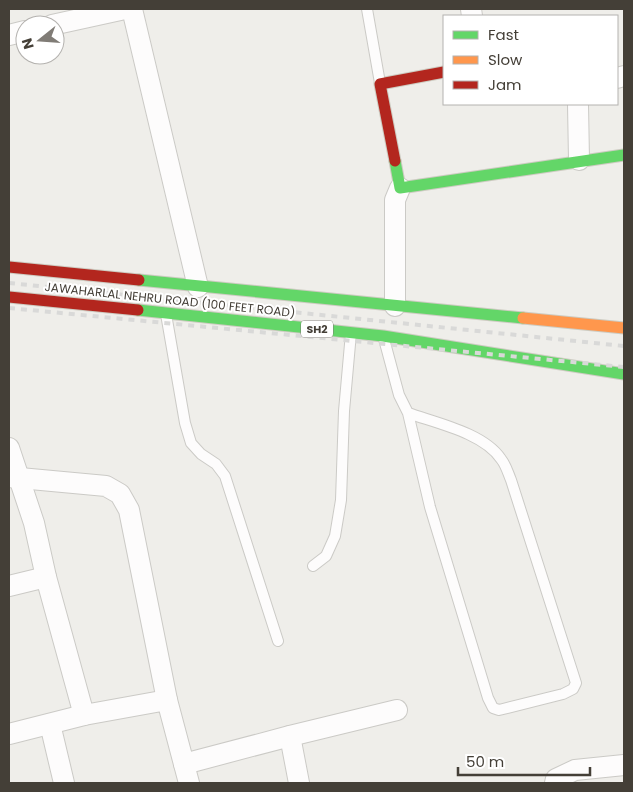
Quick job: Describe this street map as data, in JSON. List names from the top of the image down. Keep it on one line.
{"streets":{"main road":["JAWAHARLAL NEHRU ROAD (100 FEET ROAD)","SH2"]},"legend":["Fast","Slow","Jam"],"scale_bar":"50 m","north":"left"}
